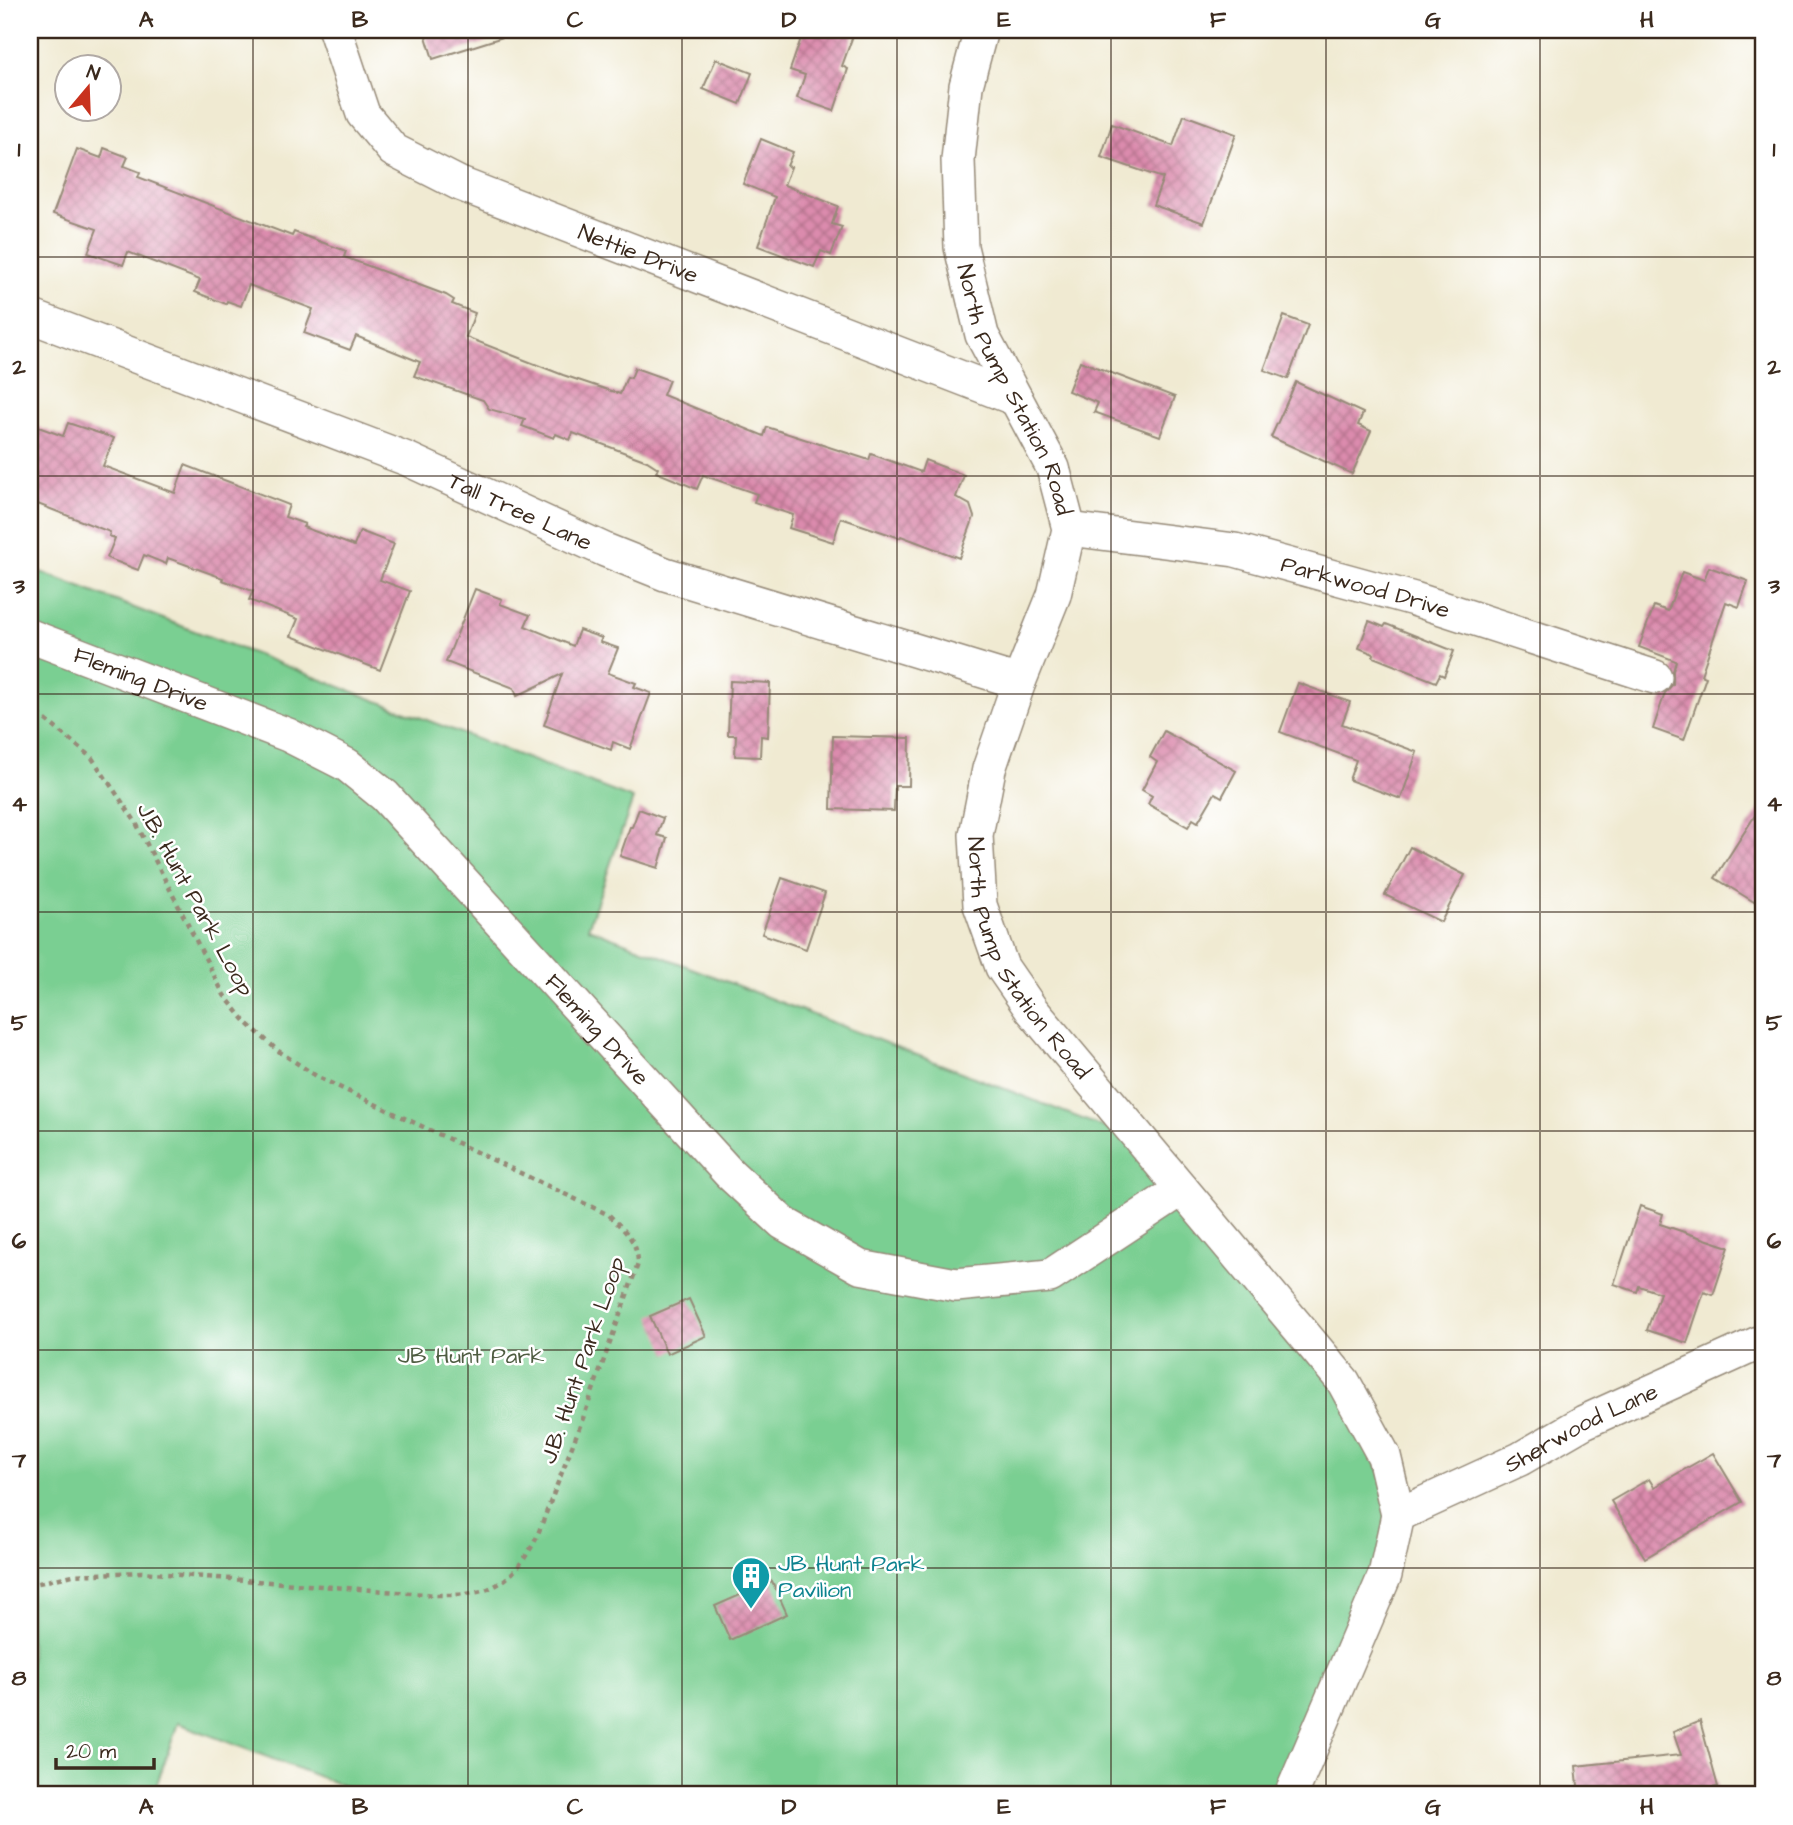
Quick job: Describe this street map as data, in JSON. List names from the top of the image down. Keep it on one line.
{"streets":{"street":["Nettie Drive","North Pump Station Road","Tall Tree Lane","Parkwood Drive","Fleming Drive","Sherwood Lane"],"path":["J.B. Hunt Park Loop"]},"crossings":[["Nettie Drive","North Pump Station Road"],["North Pump Station Road","Tall Tree Lane"],["North Pump Station Road","Parkwood Drive"],["North Pump Station Road","Fleming Drive"],["North Pump Station Road","Sherwood Lane"]],"parks":["JB Hunt Park"],"places":{"building":["JB Hunt Park Pavilion"]},"scale_bar":"20 m","north":"top","grid":{"columns":["A","B","C","D","E","F","G","H"],"rows":["1","2","3","4","5","6","7","8"]}}
